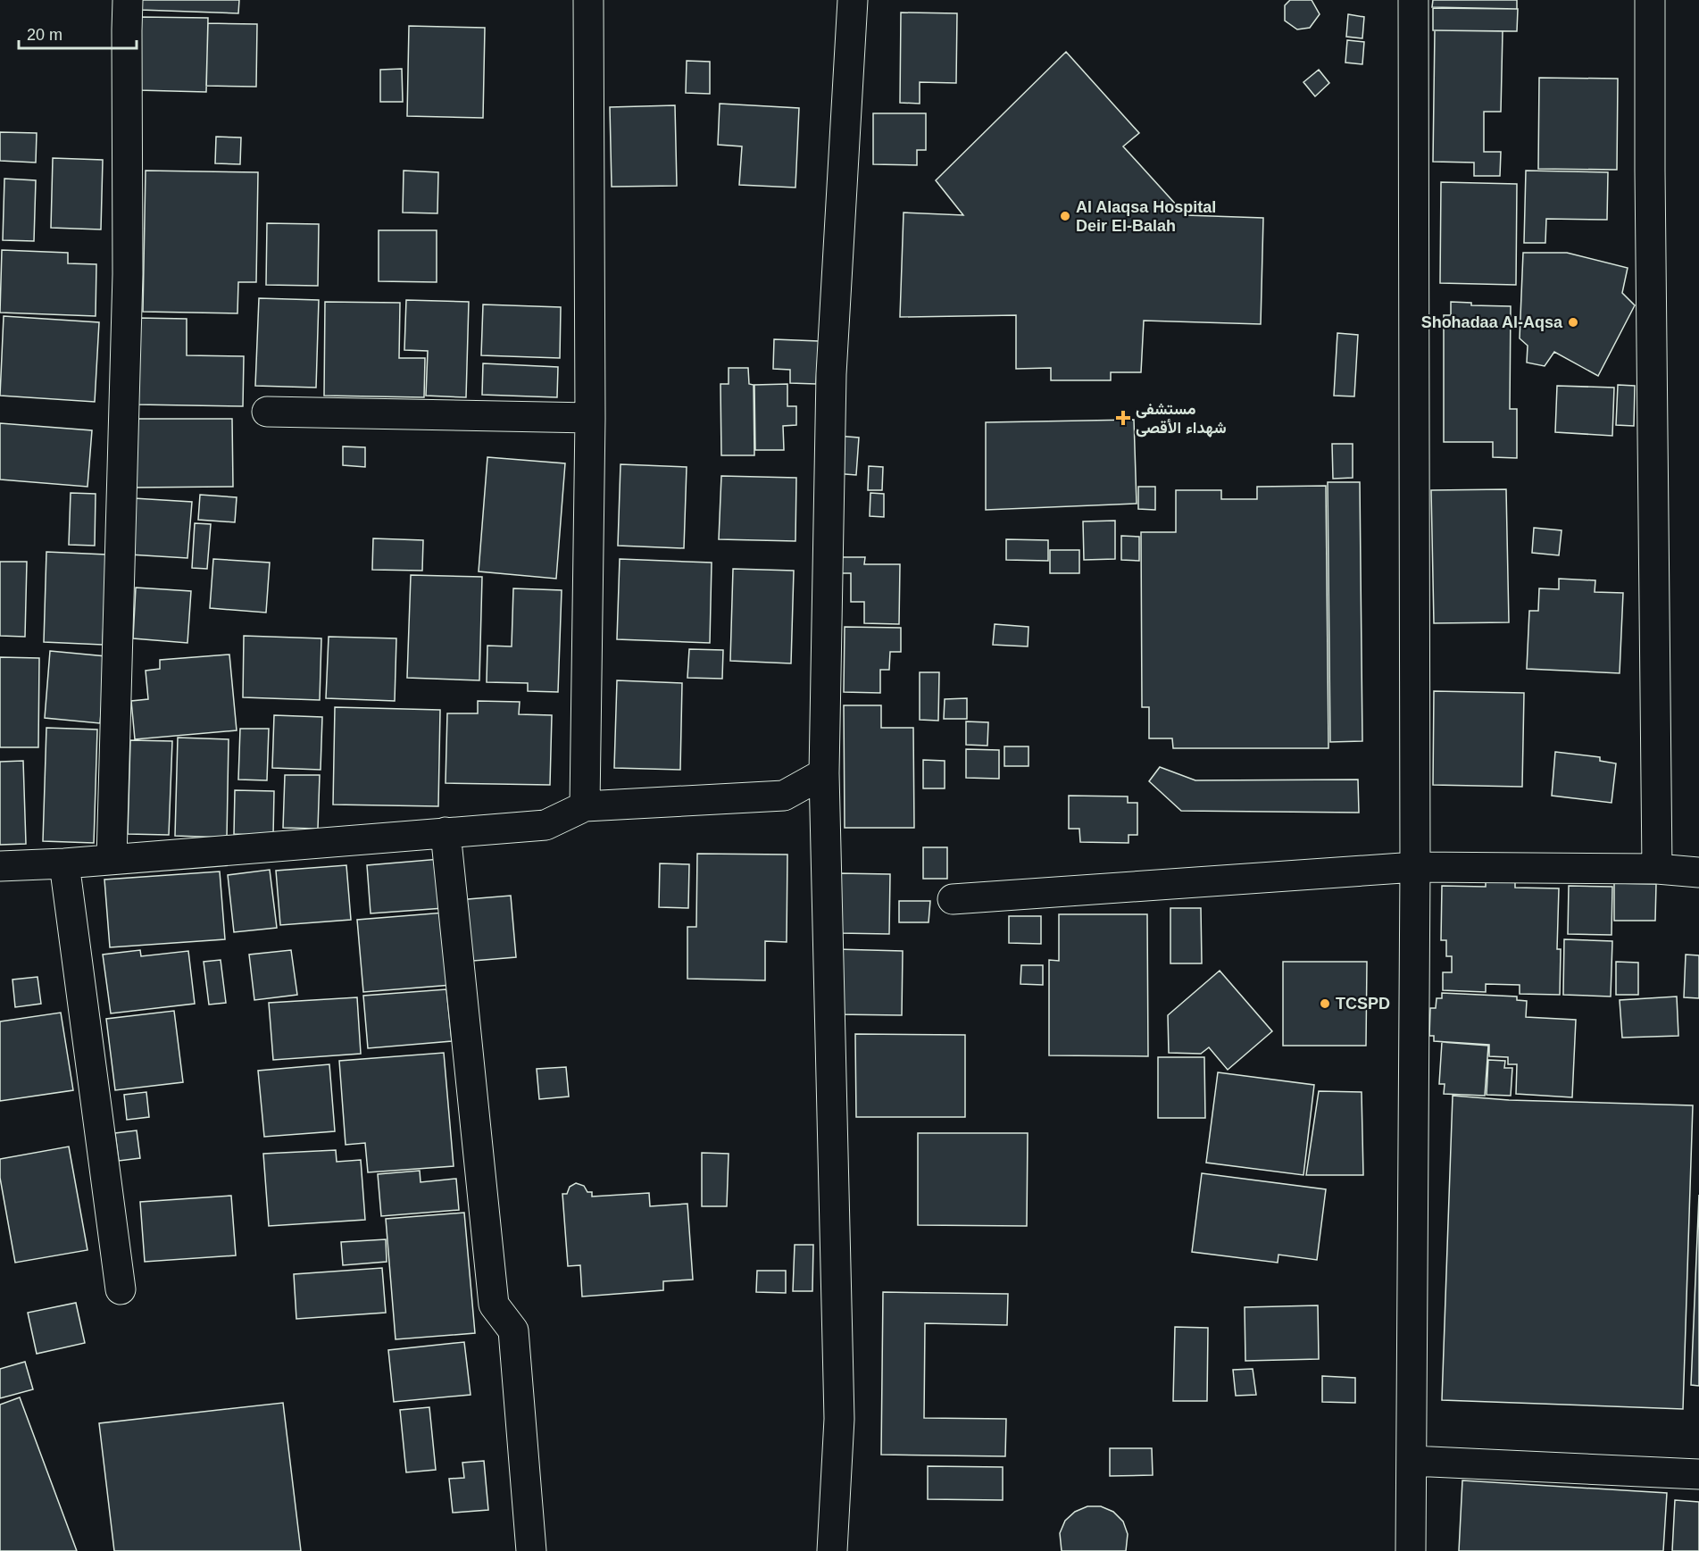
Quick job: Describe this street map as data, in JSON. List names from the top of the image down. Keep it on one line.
{"places":{"other":["Al Alaqsa Hospital Deir El-Balah","Shohadaa Al-Aqsa","TCSPD"],"health":["مستشفى شهداء الأقصى"]},"scale_bar":"20 m"}
